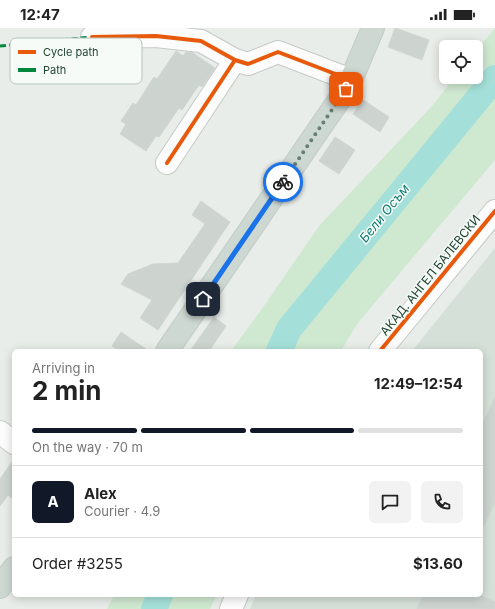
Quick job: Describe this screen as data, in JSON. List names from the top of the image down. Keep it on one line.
{"streets":{"street":["АКАД. АНГЕЛ БАЛЕВСКИ"]},"water":["Бели Осъм"],"legend":["Cycle path","Path"],"page":{"status":"12:47","heading":["2 min","Arriving in","12:49–12:54"],"panel":["Alex","Courier · 4.9","Order #3255","$13.60"],"bar":"On the way · 70 m","round":"A"}}
